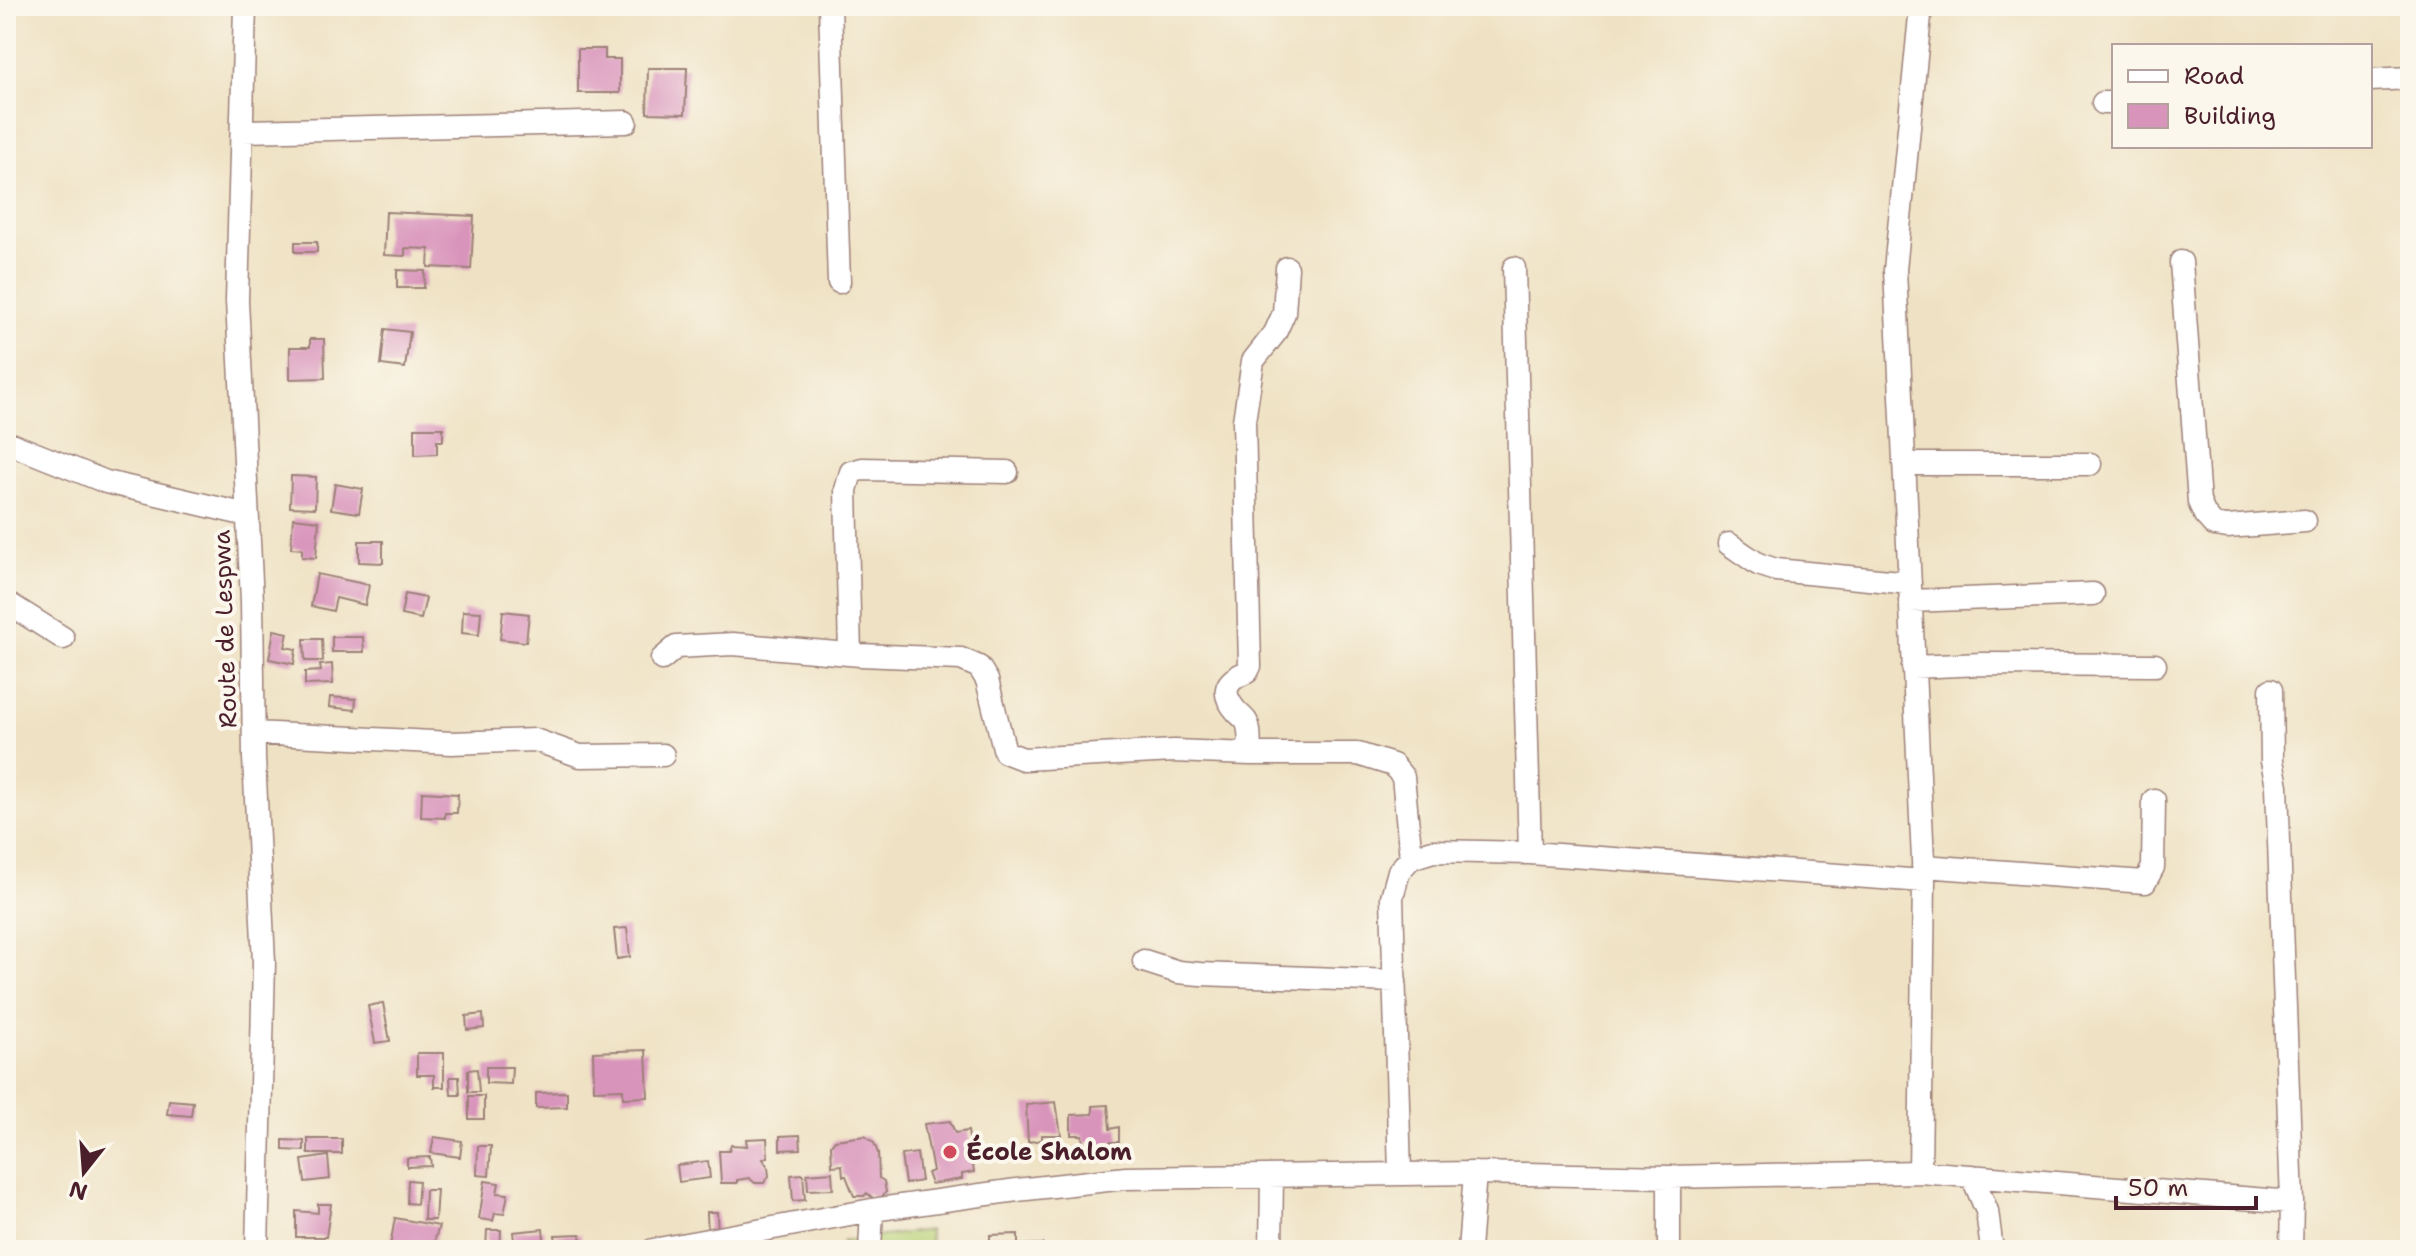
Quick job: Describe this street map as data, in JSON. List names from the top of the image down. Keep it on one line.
{"streets":{"street":["Route de Lespwa"]},"places":["École Shalom"],"legend":["Road","Building"],"scale_bar":"50 m","north":"bottom"}
